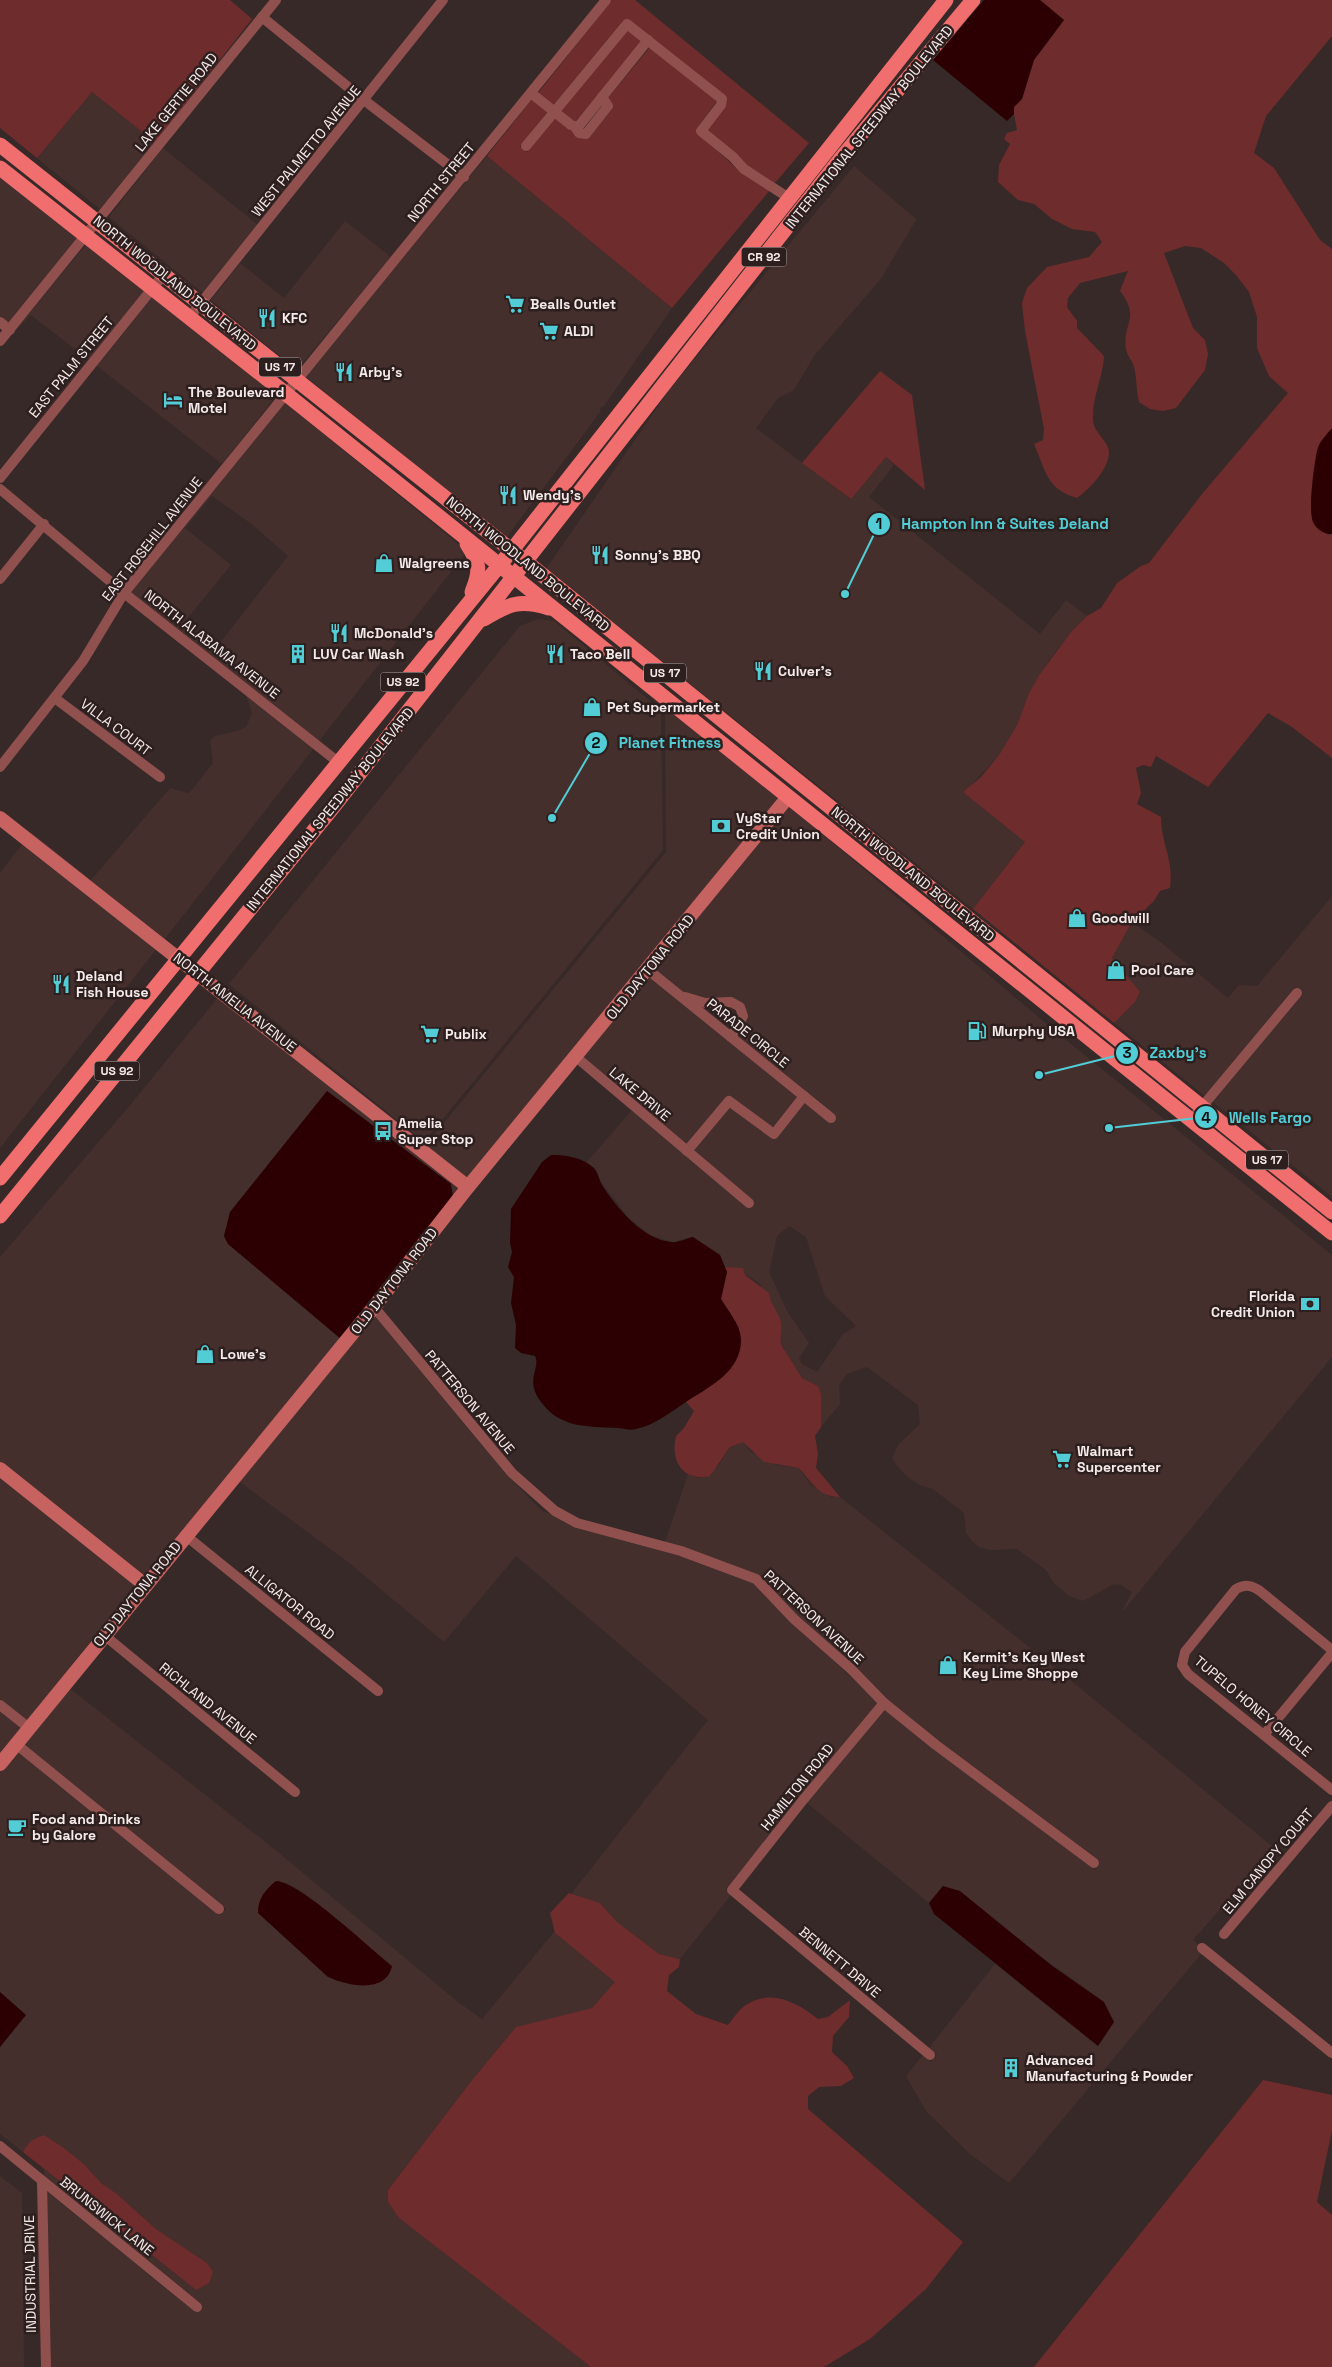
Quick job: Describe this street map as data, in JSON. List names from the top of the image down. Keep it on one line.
{"streets":{"main road":["INTERNATIONAL SPEEDWAY BOULEVARD","CR 92","NORTH WOODLAND BOULEVARD","US 17","US 92"],"street":["LAKE GERTIE ROAD","WEST PALMETTO AVENUE","NORTH STREET","EAST PALM STREET","EAST ROSEHILL AVENUE","NORTH ALABAMA AVENUE","VILLA COURT","OLD DAYTONA ROAD","NORTH AMELIA AVENUE","PARADE CIRCLE","LAKE DRIVE","PATTERSON AVENUE","ALLIGATOR ROAD","RICHLAND AVENUE","TUPELO HONEY CIRCLE","HAMILTON ROAD","ELM CANOPY COURT","BENNETT DRIVE","BRUNSWICK LANE","INDUSTRIAL DRIVE"]},"crossings":[["LAKE GERTIE ROAD","NORTH WOODLAND BOULEVARD"],["INTERNATIONAL SPEEDWAY BOULEVARD","NORTH WOODLAND BOULEVARD"],["INTERNATIONAL SPEEDWAY BOULEVARD","NORTH ALABAMA AVENUE"],["INTERNATIONAL SPEEDWAY BOULEVARD","US 92"],["INTERNATIONAL SPEEDWAY BOULEVARD","NORTH AMELIA AVENUE"],["WEST PALMETTO AVENUE","NORTH WOODLAND BOULEVARD"],["NORTH STREET","NORTH WOODLAND BOULEVARD"],["NORTH STREET","EAST ROSEHILL AVENUE"],["NORTH WOODLAND BOULEVARD","EAST PALM STREET"],["NORTH WOODLAND BOULEVARD","EAST ROSEHILL AVENUE"],["NORTH WOODLAND BOULEVARD","US 92"],["NORTH WOODLAND BOULEVARD","OLD DAYTONA ROAD"],["EAST ROSEHILL AVENUE","NORTH ALABAMA AVENUE"],["EAST ROSEHILL AVENUE","VILLA COURT"],["OLD DAYTONA ROAD","NORTH AMELIA AVENUE"],["OLD DAYTONA ROAD","PARADE CIRCLE"],["OLD DAYTONA ROAD","LAKE DRIVE"],["OLD DAYTONA ROAD","PATTERSON AVENUE"],["OLD DAYTONA ROAD","ALLIGATOR ROAD"],["OLD DAYTONA ROAD","RICHLAND AVENUE"],["PATTERSON AVENUE","HAMILTON ROAD"],["HAMILTON ROAD","BENNETT DRIVE"],["BRUNSWICK LANE","INDUSTRIAL DRIVE"]],"places":{"supermarket":["Bealls Outlet","ALDI","Publix","Walmart Supercenter"],"restaurant":["KFC","Arby's","Wendy's","Sonny's BBQ","McDonald's","Taco Bell","Culver's","Deland Fish House"],"hotel":["The Boulevard Motel"],"shop":["Walgreens","Pet Supermarket","Goodwill","Pool Care","Lowe's","Kermit's Key West Key Lime Shoppe"],"other":["Hampton Inn & Suites Deland","Planet Fitness","Zaxby's","Wells Fargo"],"building":["LUV Car Wash","Advanced Manufacturing & Powder"],"bank":["VyStar Credit Union","Florida Credit Union"],"fuel station":["Murphy USA"],"bus stop":["Amelia Super Stop"],"cafe":["Food and Drinks by Galore"]}}
